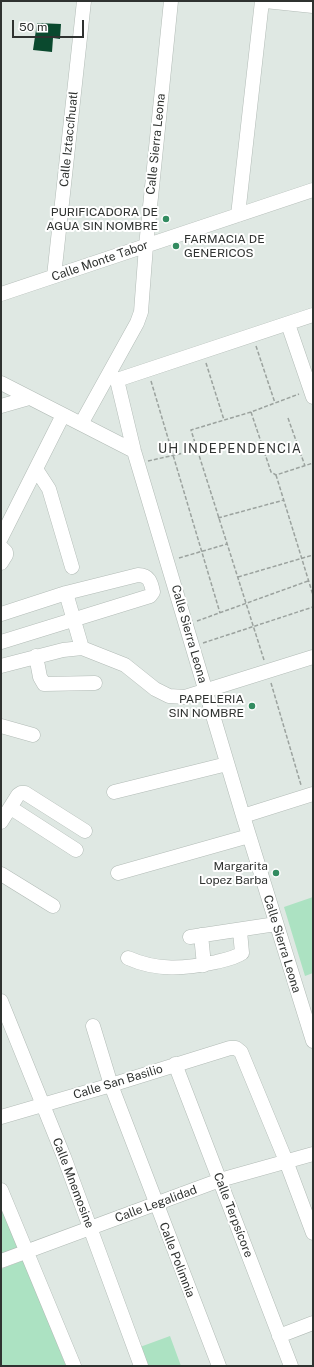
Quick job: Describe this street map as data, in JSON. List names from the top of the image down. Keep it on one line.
{"streets":{"street":["Calle Iztaccíhuatl","Calle Sierra Leona","Calle Monte Tabor","Calle San Basilio","Calle Mnemosine","Calle Legalidad","Calle Terpsícore","Calle Polimnia"]},"crossings":[["Calle Iztaccíhuatl","Calle Monte Tabor"],["Calle Sierra Leona","Calle Monte Tabor"],["Calle San Basilio","Calle Mnemosine"],["Calle San Basilio","Calle Legalidad"],["Calle San Basilio","Calle Terpsícore"],["Calle San Basilio","Calle Polimnia"],["Calle Mnemosine","Calle Legalidad"],["Calle Legalidad","Calle Terpsícore"],["Calle Legalidad","Calle Polimnia"]],"districts":["UH INDEPENDENCIA"],"places":["PURIFICADORA DE AGUA SIN NOMBRE","FARMACIA DE GENERICOS","PAPELERIA SIN NOMBRE","Margarita Lopez Barba"],"scale_bar":"50 m"}
